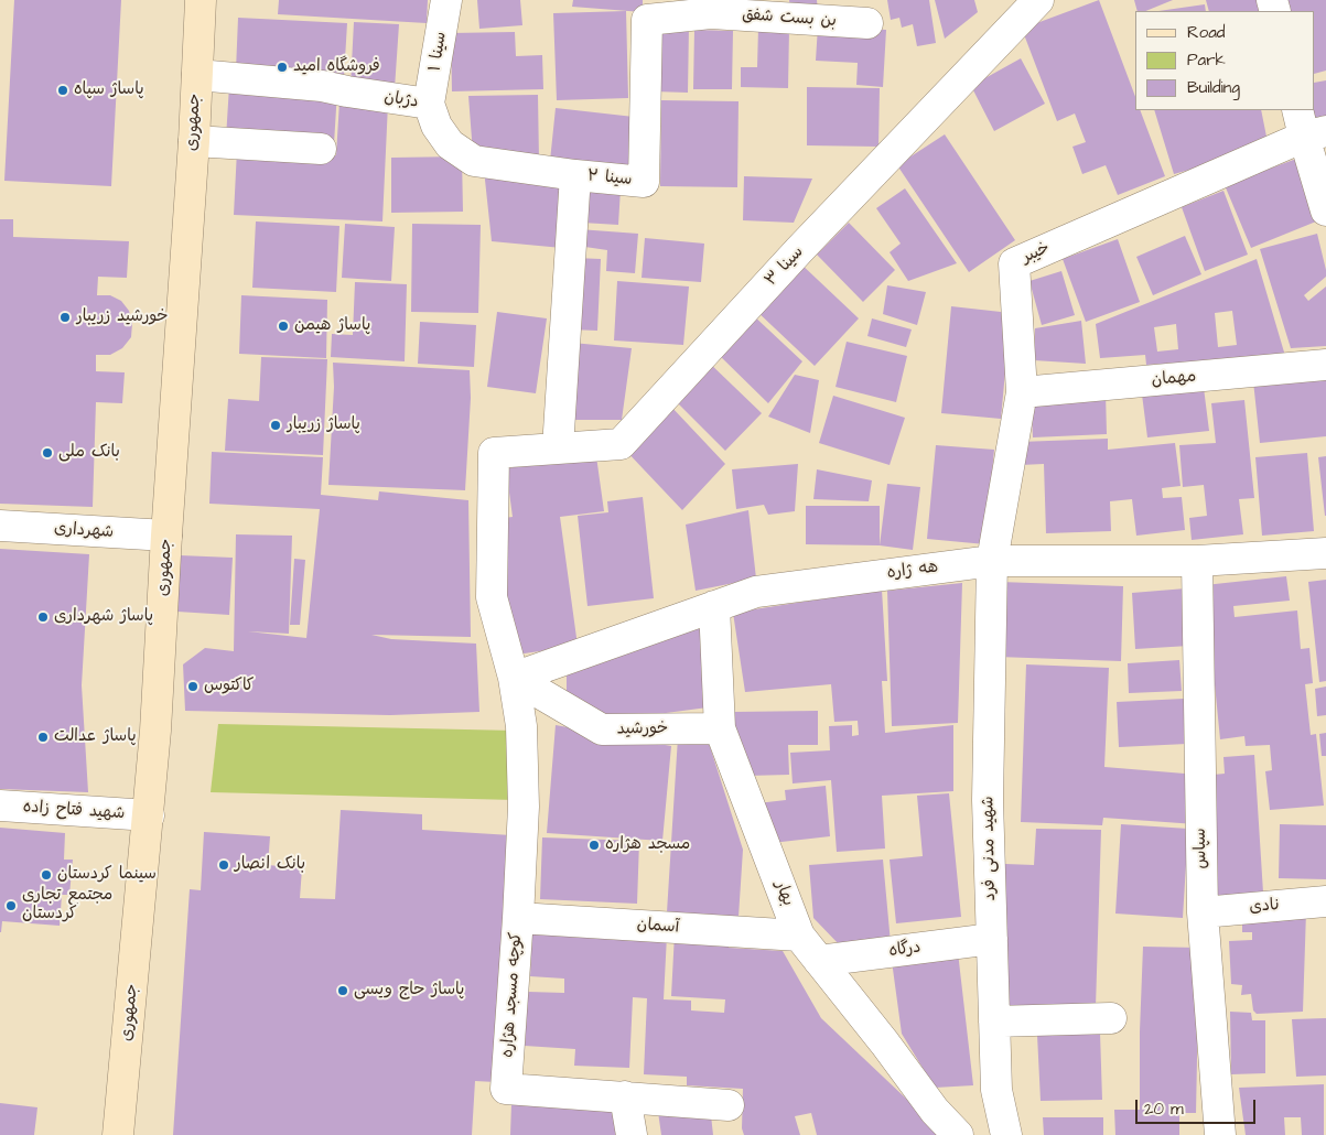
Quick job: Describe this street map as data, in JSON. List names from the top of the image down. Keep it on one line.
{"streets":{"street":["بن بست شفق","سینا ۱","دژبان","جمهوری","سینا ۲","خیبر","سینا ۳","مهمان","شهرداری","هه ژاره","خورشید","شهید فتاح زاده","شهید مدنی فرد","سپاس","بهار","نادی","آسمان","درگاه","کوچه مسجد هژاره"]},"crossings":[["بن بست شفق","سینا ۲"],["سینا ۱","دژبان"],["دژبان","جمهوری"],["دژبان","سینا ۲"],["جمهوری","شهرداری"],["جمهوری","شهید فتاح زاده"],["سینا ۲","سینا ۳"],["خیبر","مهمان"],["خیبر","هه ژاره"],["خیبر","شهید مدنی فرد"],["سینا ۳","کوچه مسجد هژاره"],["هه ژاره","خورشید"],["هه ژاره","شهید مدنی فرد"],["هه ژاره","سپاس"],["هه ژاره","بهار"],["هه ژاره","کوچه مسجد هژاره"],["خورشید","بهار"],["خورشید","کوچه مسجد هژاره"],["شهید مدنی فرد","درگاه"],["سپاس","نادی"],["بهار","آسمان"],["بهار","درگاه"],["آسمان","کوچه مسجد هژاره"]],"places":["فروشگاه امید","پاساژ سپاه","خورشید زریبار","پاساژ هیمن","پاساژ زریبار","بانک ملی","پاساژ شهرداری","کاکتوس","پاساژ عدالت","مسجد هژاره","بانک انصار","سینما کردستان","مجتمع تجاری کردستان","پاساژ حاج ویسی"],"legend":["Road","Park","Building"],"scale_bar":"20 m"}
